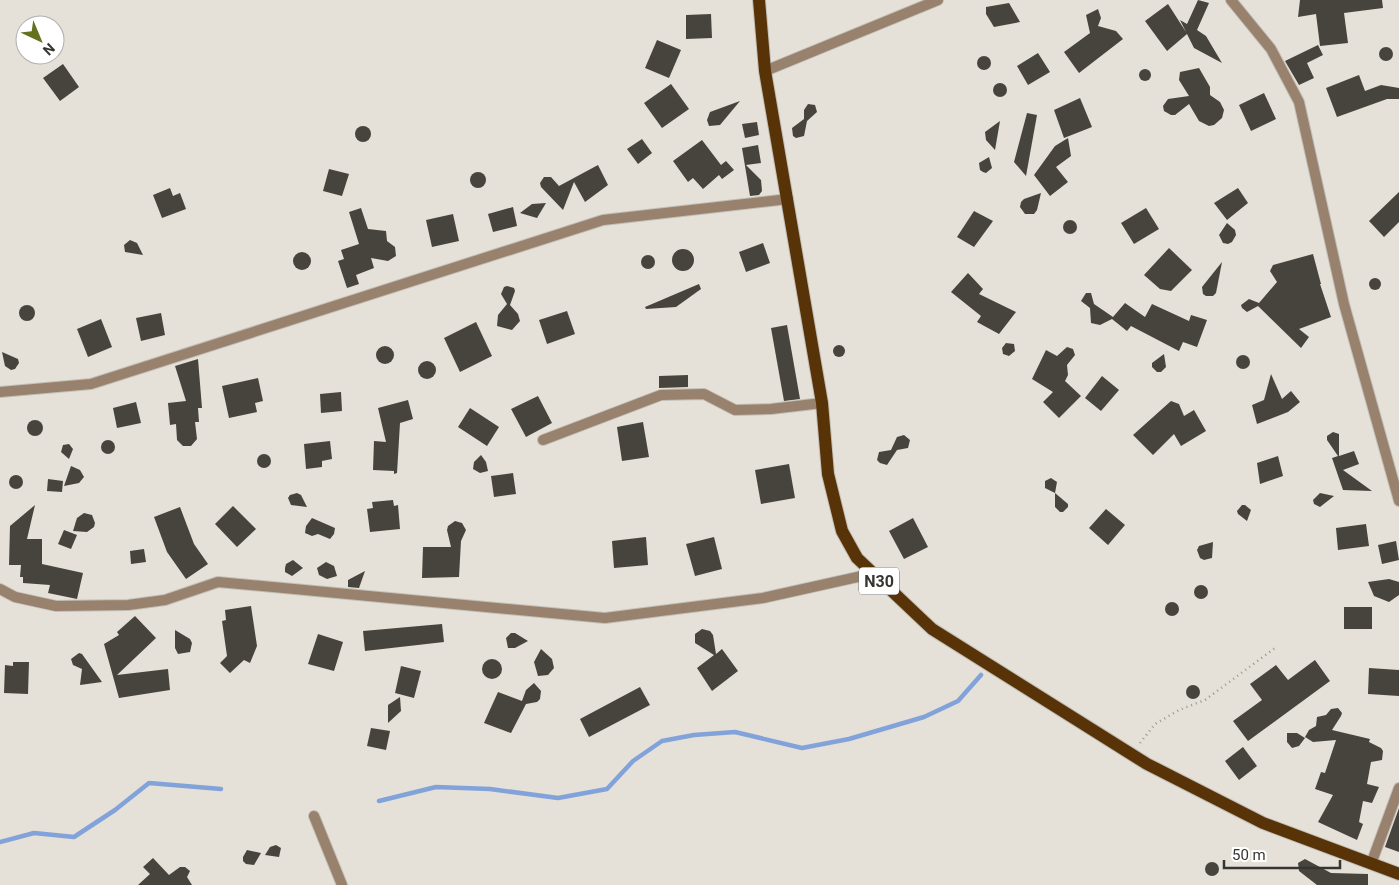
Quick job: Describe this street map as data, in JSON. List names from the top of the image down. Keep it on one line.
{"streets":{"main road":["N30"]},"scale_bar":"50 m","north":"bottom right"}
